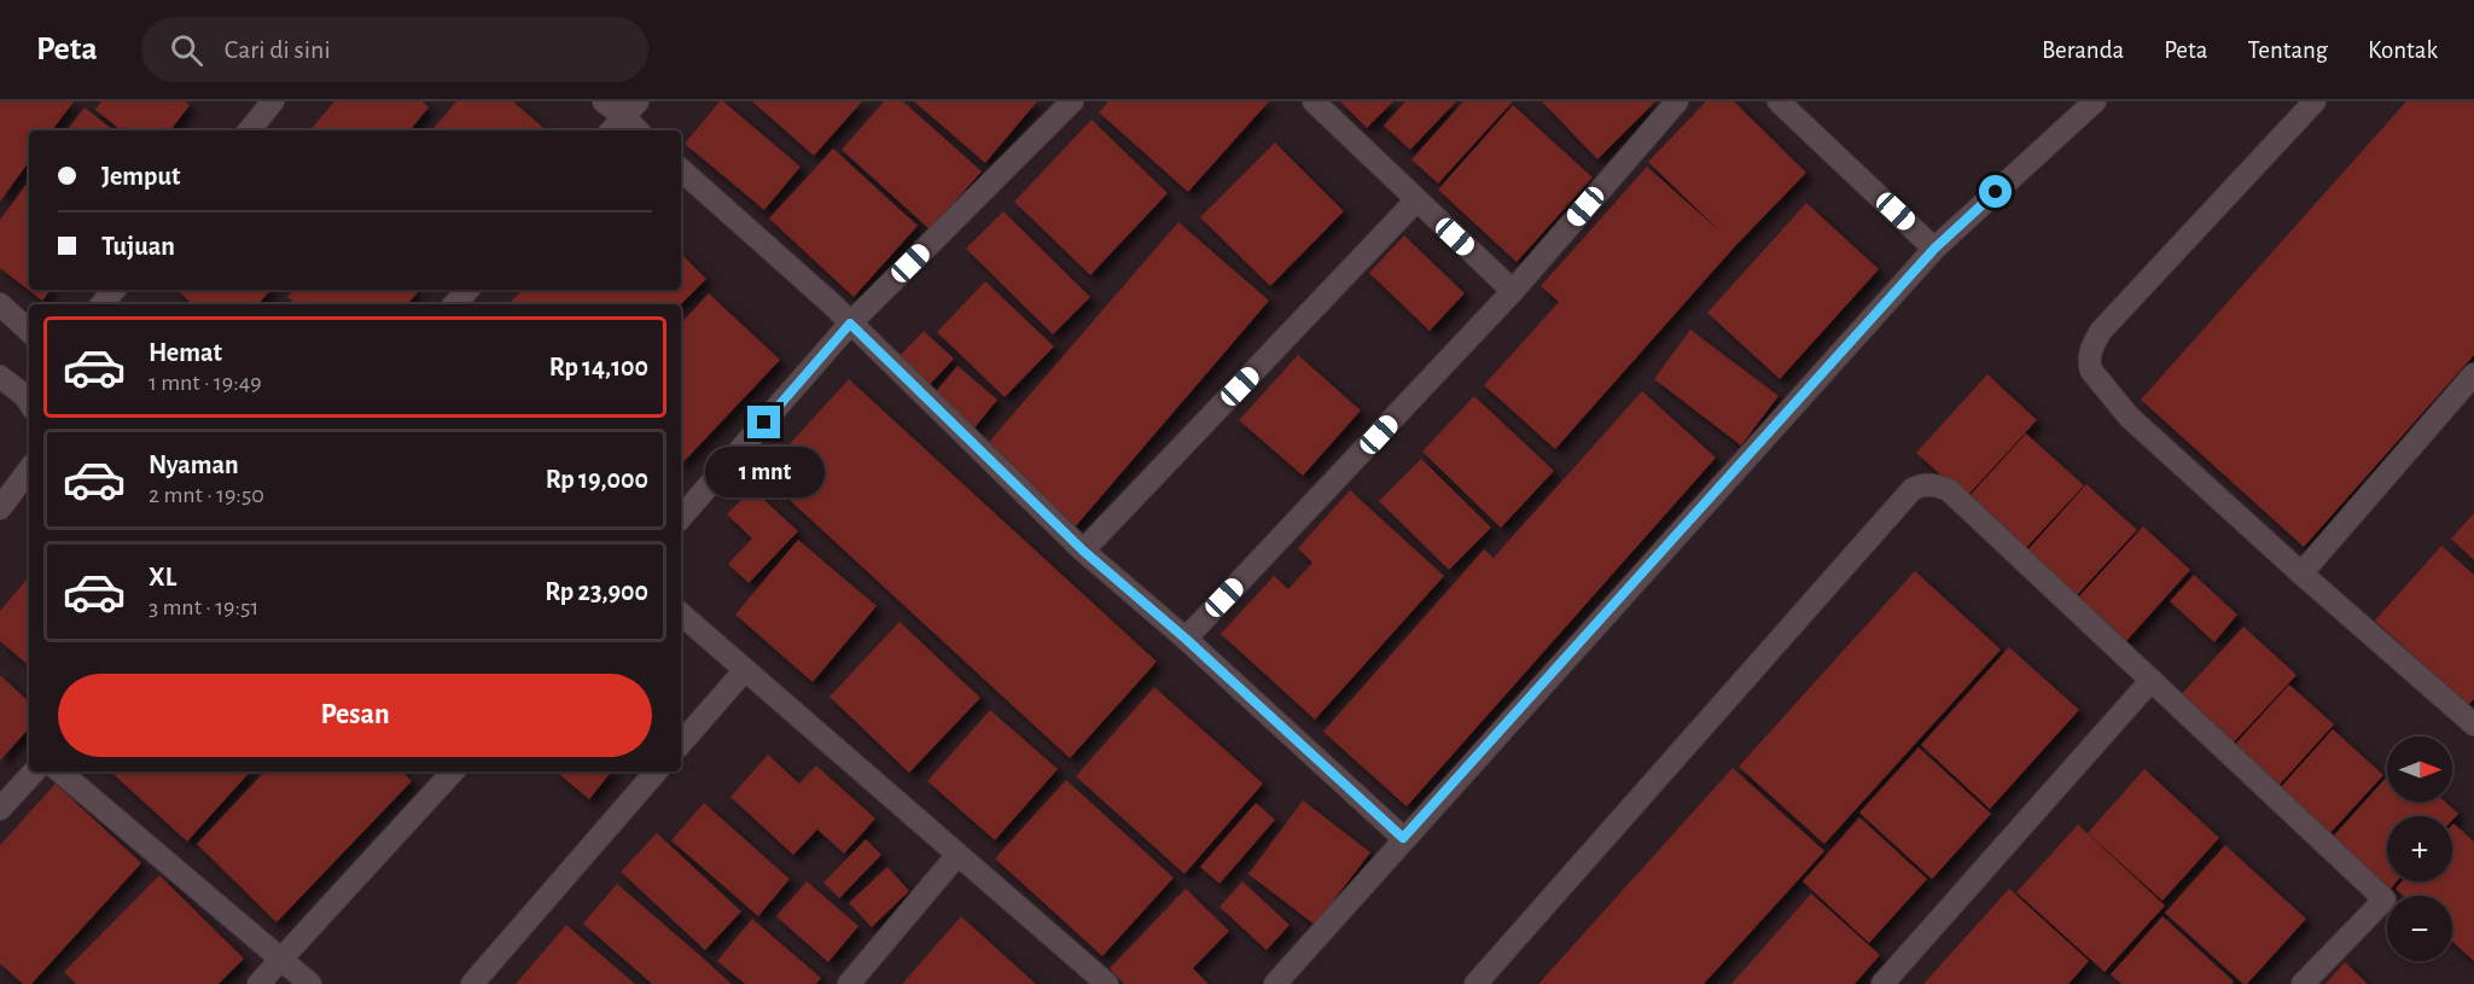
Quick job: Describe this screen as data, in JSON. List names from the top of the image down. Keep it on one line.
{"north":"right","page":{"header":"Peta","search":"Cari di sini","nav":["Beranda","Peta","Tentang","Kontak"],"banner":["Jemput","Tujuan"],"list":[{"name":"Hemat","note":"1 mnt · 19:49","value":"Rp 14,100"},{"name":"Nyaman","note":"2 mnt · 19:50","value":"Rp 19,000"},{"name":"XL","note":"3 mnt · 19:51","value":"Rp 23,900"}],"bubble":"1 mnt","buttons":"Pesan","map_buttons":["+","−"]}}
